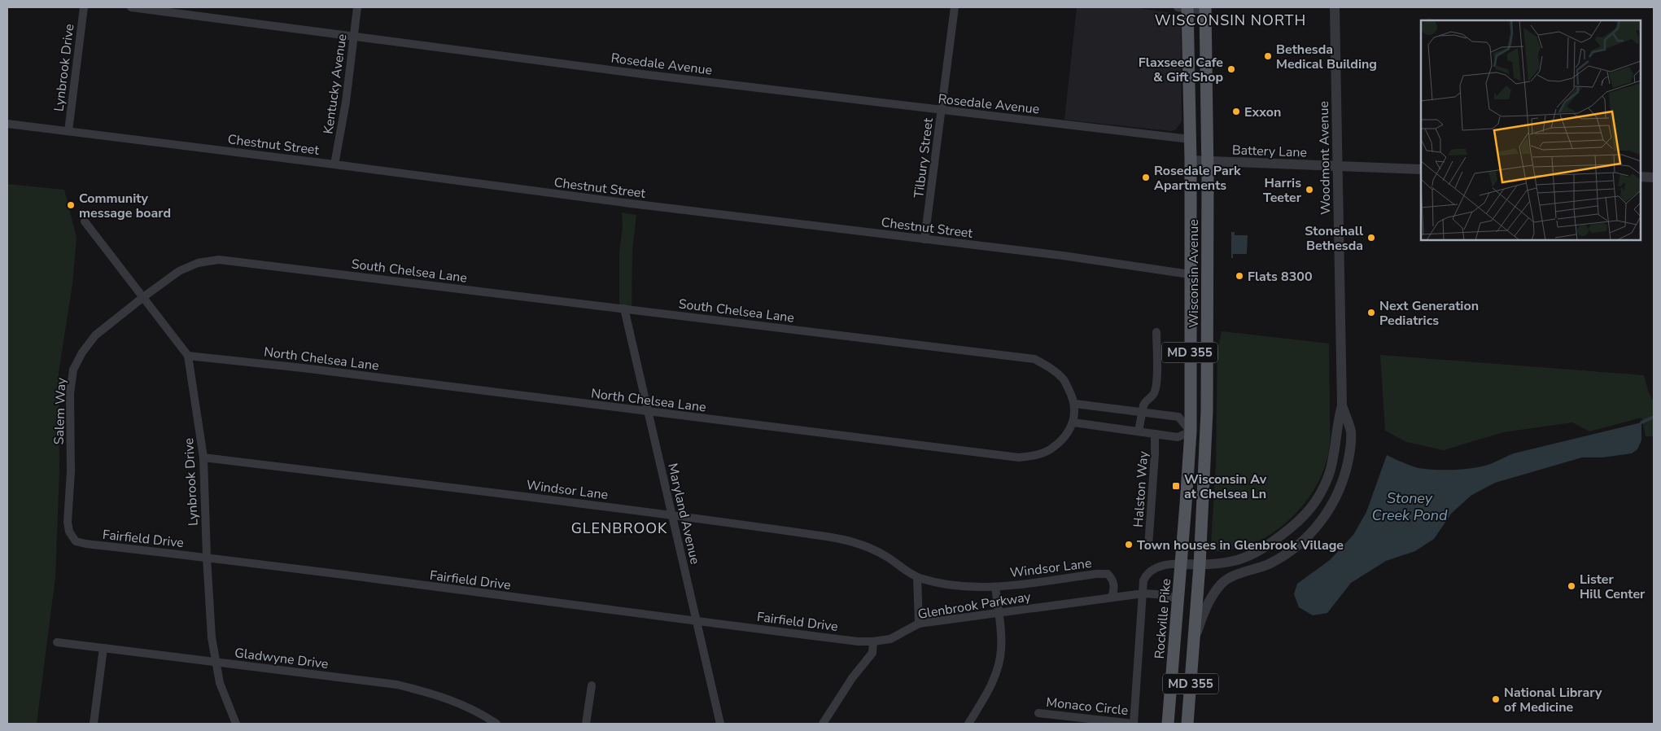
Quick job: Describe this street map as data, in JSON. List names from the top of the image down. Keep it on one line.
{"streets":{"main road":["Wisconsin Avenue","MD 355","Rockville Pike"],"street":["Rosedale Avenue","Lynbrook Drive","Kentucky Avenue","Chestnut Street","Battery Lane","Tilbury Street","Woodmont Avenue","South Chelsea Lane","North Chelsea Lane","Salem Way","Windsor Lane","Halston Way","Maryland Avenue","Fairfield Drive","Glenbrook Parkway","Gladwyne Drive","Monaco Circle"]},"crossings":[["Rosedale Avenue","Kentucky Avenue"],["Rosedale Avenue","Tilbury Street"],["Rosedale Avenue","Wisconsin Avenue"],["Lynbrook Drive","Chestnut Street"],["Lynbrook Drive","South Chelsea Lane"],["Lynbrook Drive","North Chelsea Lane"],["Lynbrook Drive","Salem Way"],["Lynbrook Drive","Windsor Lane"],["Lynbrook Drive","Fairfield Drive"],["Lynbrook Drive","Gladwyne Drive"],["Kentucky Avenue","Chestnut Street"],["Chestnut Street","Tilbury Street"],["Chestnut Street","Wisconsin Avenue"],["Battery Lane","Woodmont Avenue"],["Battery Lane","Wisconsin Avenue"],["Woodmont Avenue","Wisconsin Avenue"],["Woodmont Avenue","MD 355"],["Woodmont Avenue","Rockville Pike"],["South Chelsea Lane","Salem Way"],["South Chelsea Lane","Maryland Avenue"],["Wisconsin Avenue","MD 355"],["Wisconsin Avenue","Rockville Pike"],["North Chelsea Lane","Maryland Avenue"],["Salem Way","Fairfield Drive"],["Windsor Lane","Maryland Avenue"],["Windsor Lane","Glenbrook Parkway"],["Maryland Avenue","Fairfield Drive"],["Fairfield Drive","Glenbrook Parkway"],["Glenbrook Parkway","Rockville Pike"]],"districts":["WISCONSIN NORTH","GLENBROOK"],"water":["Stoney Creek Pond"],"places":{"other":["Bethesda Medical Building","Flaxseed Cafe & Gift Shop","Exxon","Rosedale Park Apartments","Harris Teeter","Community message board","Stonehall Bethesda","Flats 8300","Next Generation Pediatrics","Town houses in Glenbrook Village","Lister Hill Center","National Library of Medicine"],"transit":["Wisconsin Av at Chelsea Ln"]}}
